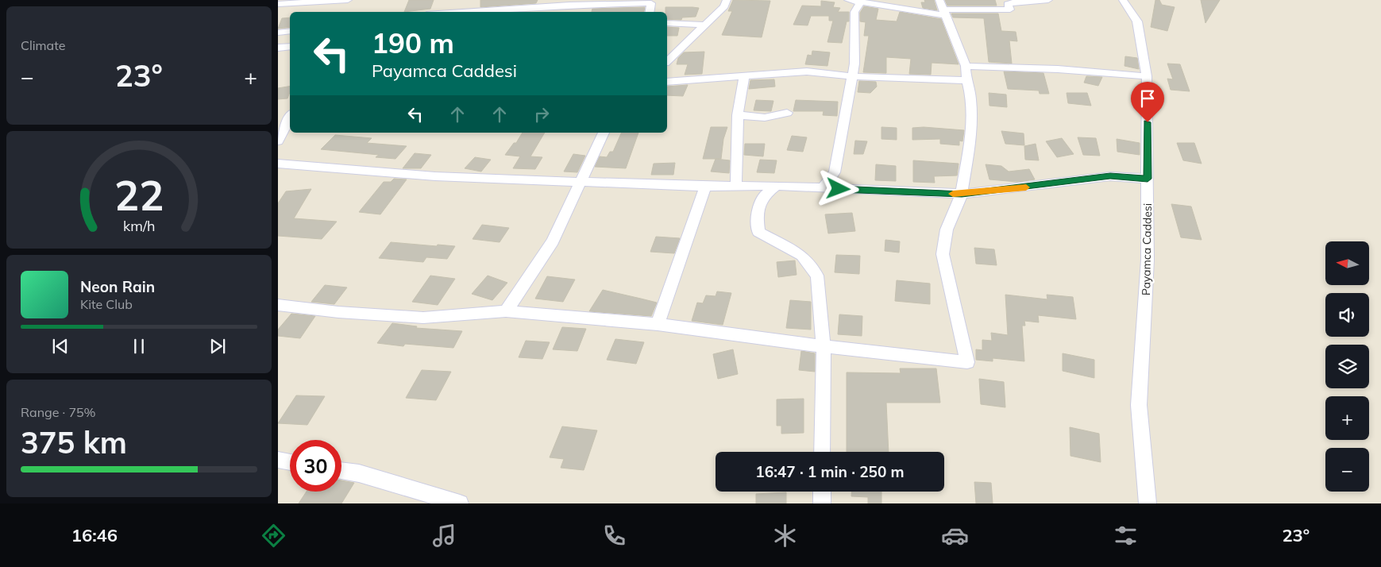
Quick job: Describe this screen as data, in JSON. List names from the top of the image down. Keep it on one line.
{"streets":{"street":["Payamca Caddesi"]},"north":"left","page":{"tile":["Climate",["Range · 75%","375 km"]],"turn":["190 m","Payamca Caddesi"],"heat":["−","23°","+"],"map_buttons":["+","−"],"song":["Neon Rain","Kite Club"],"limit":"30","trip":"16:47 · 1 min · 250 m","tabs":["16:46","23°"],"gauge":["22","km/h"]}}
